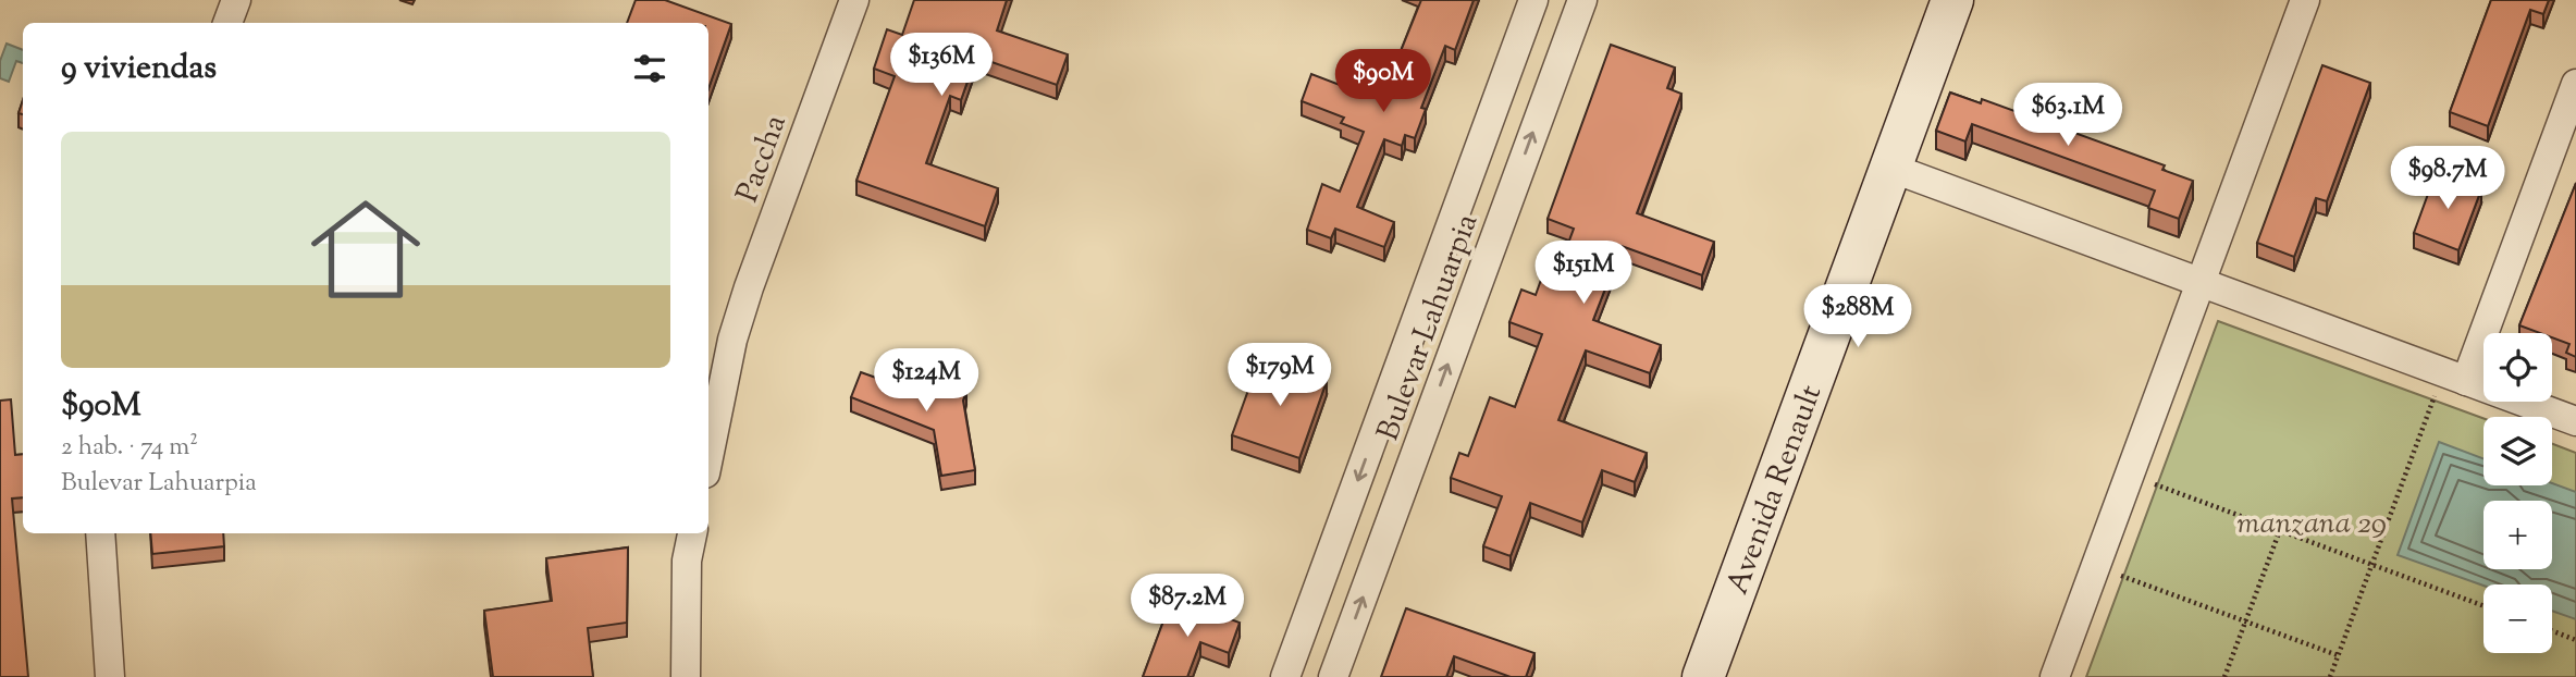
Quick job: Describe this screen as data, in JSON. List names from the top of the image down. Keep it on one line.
{"streets":{"street":["Paccha","Bulevar Lahuarpia","Avenida Renault"]},"parks":["manzana 29"],"page":{"heading":"9 viviendas","price":["$136M","$90M","$63.1M","$98.7M","$151M","$288M","$179M","$124M","$87.2M"],"list":[{"name":"$90M","note":"2 hab. · 74 m² · Bulevar Lahuarpia"}],"map_buttons":["+","−"]}}
